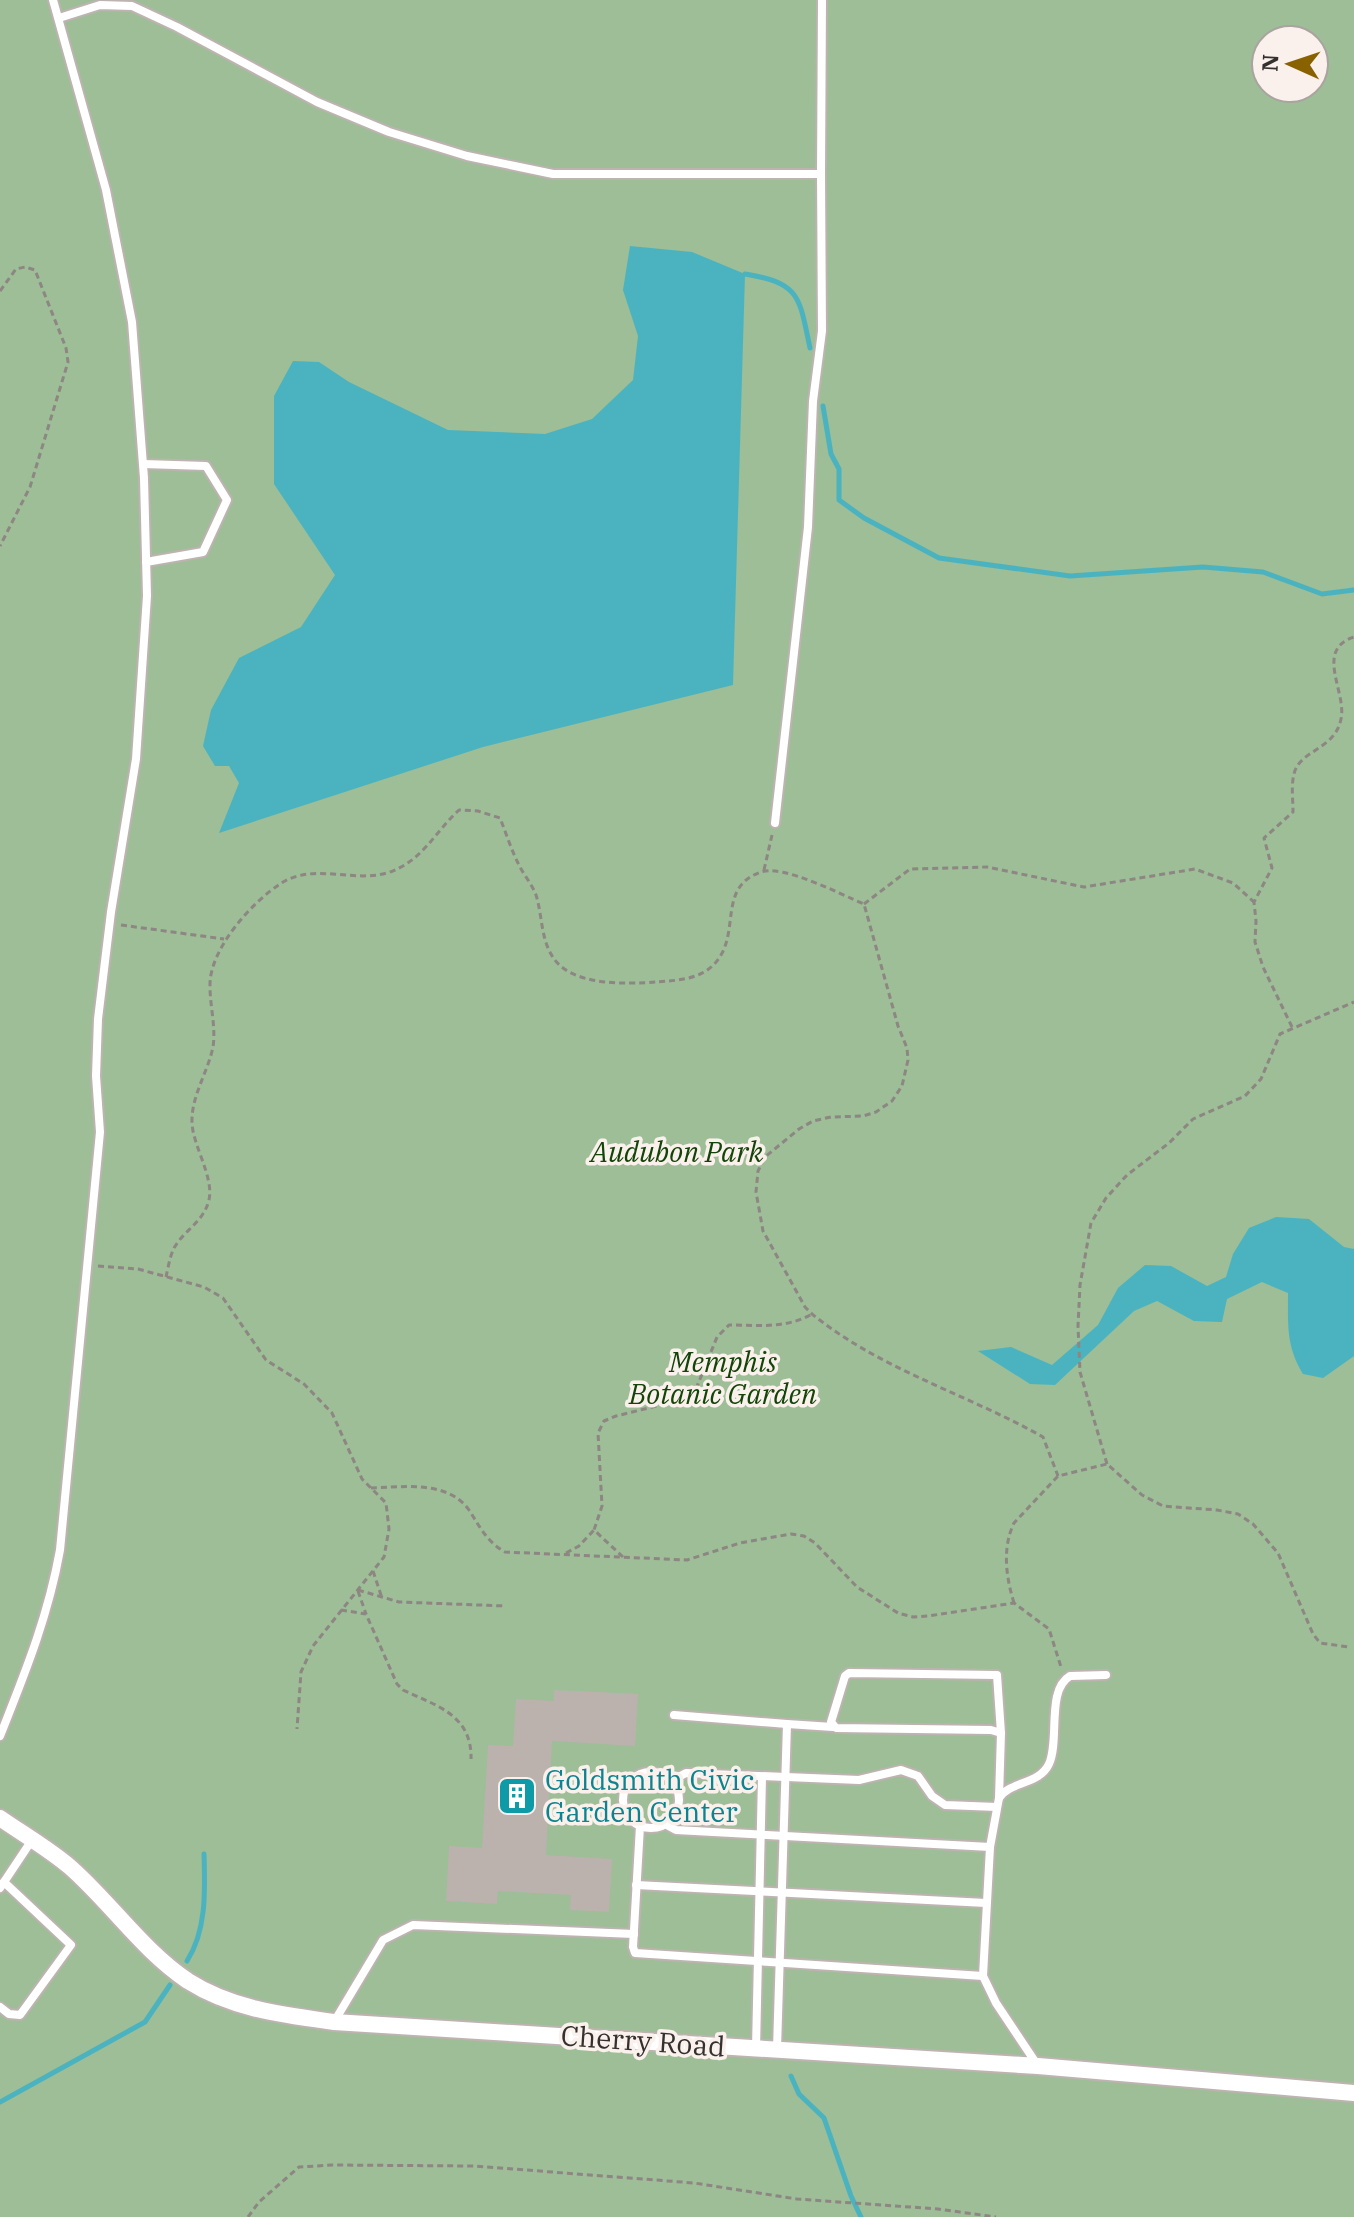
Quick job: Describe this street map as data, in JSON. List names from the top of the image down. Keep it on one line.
{"streets":{"street":["Cherry Road"]},"parks":["Audubon Park","Memphis Botanic Garden"],"places":{"building":["Goldsmith Civic Garden Center"]},"north":"left"}
